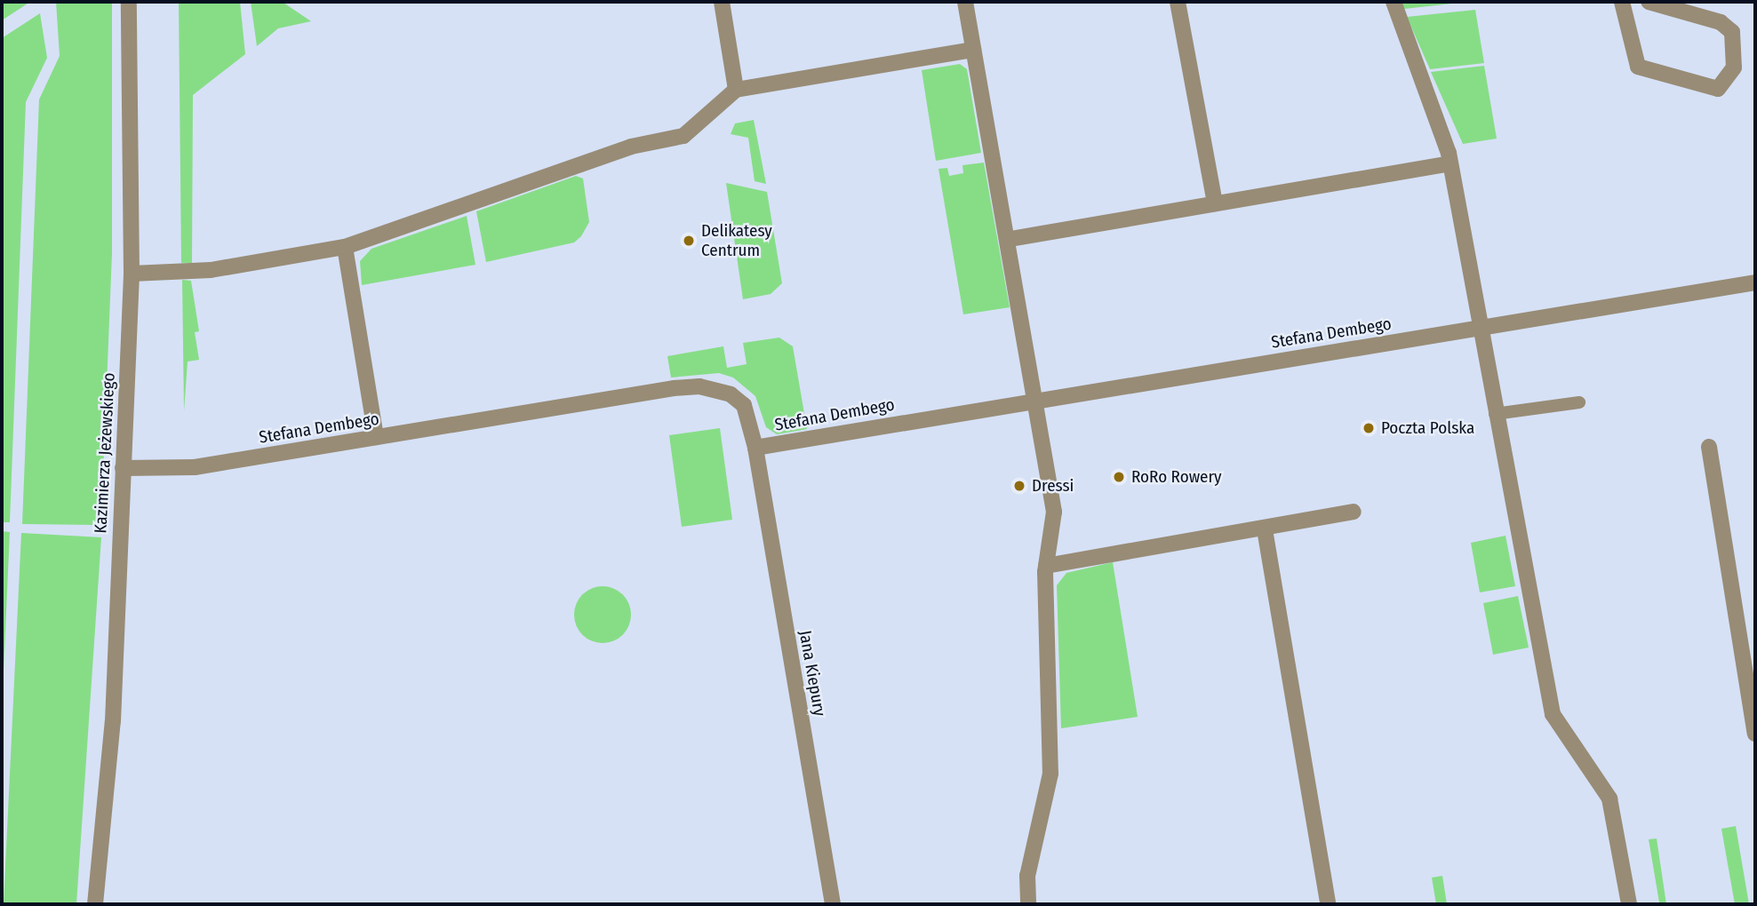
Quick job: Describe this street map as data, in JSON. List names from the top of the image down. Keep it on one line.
{"streets":{"street":["Stefana Dembego","Kazimierza Jeżewskiego","Jana Kiepury"]},"crossings":[["Stefana Dembego","Kazimierza Jeżewskiego"],["Stefana Dembego","Jana Kiepury"]],"places":["Delikatesy Centrum","Poczta Polska","RoRo Rowery","Dressi"]}
